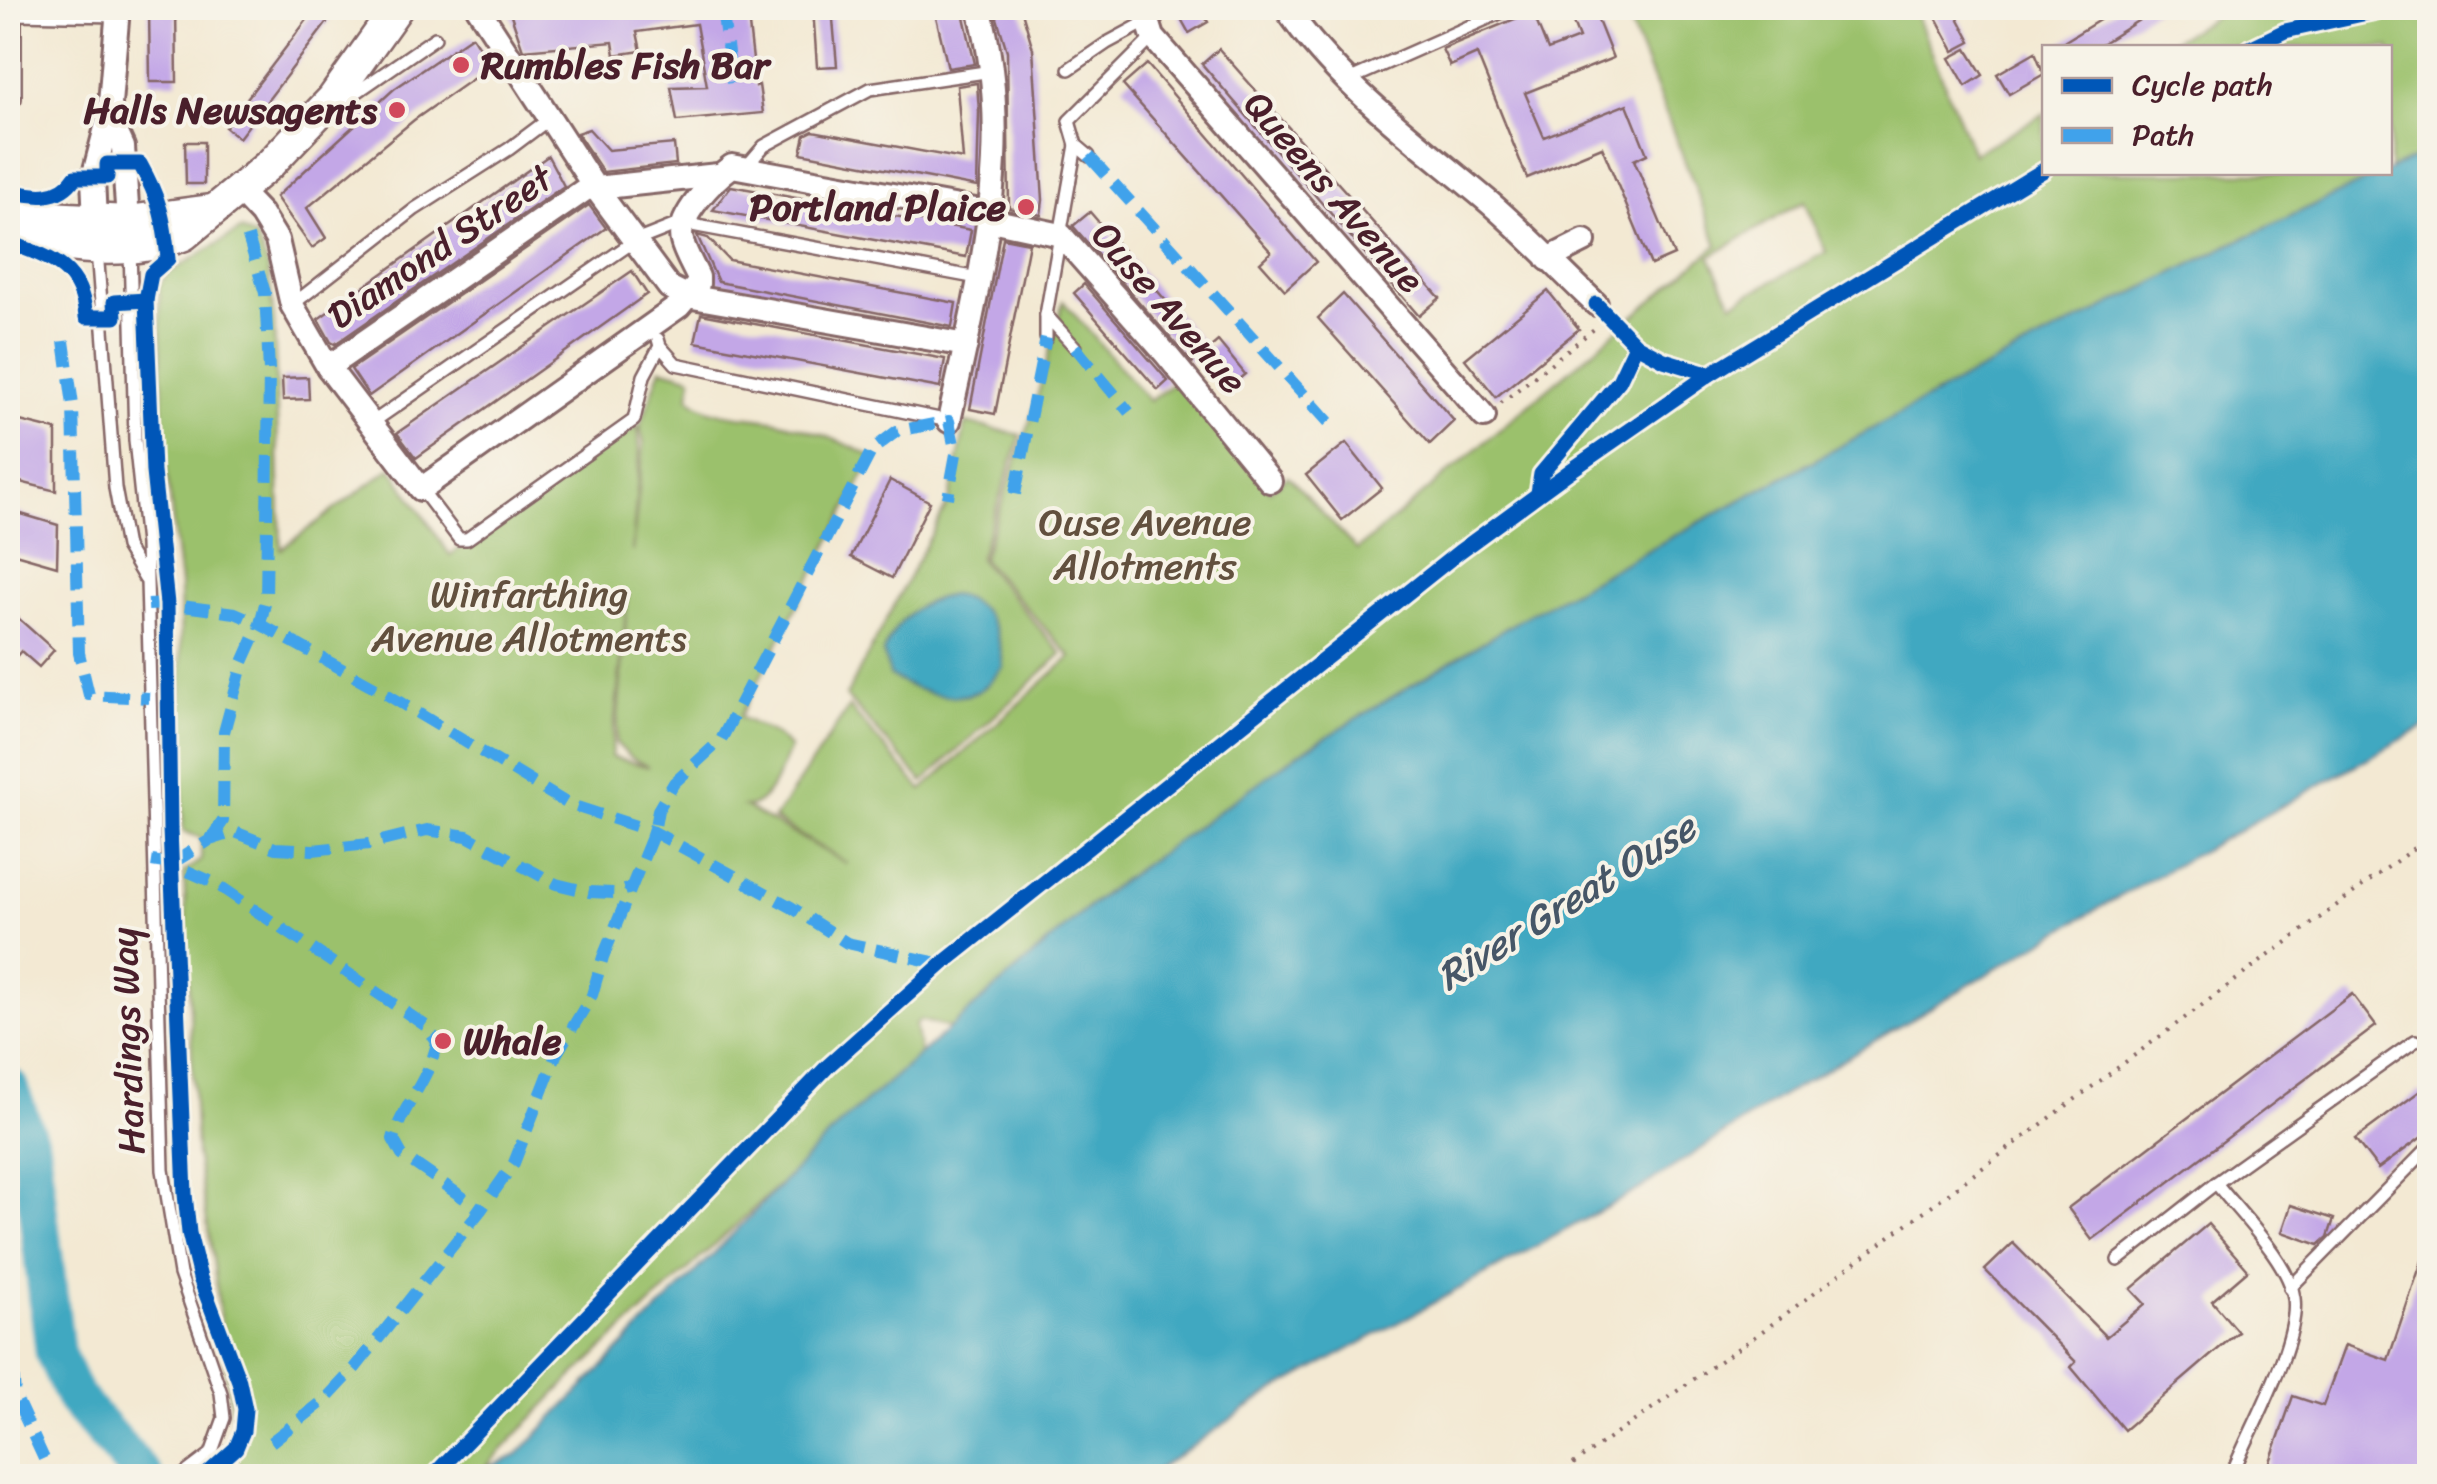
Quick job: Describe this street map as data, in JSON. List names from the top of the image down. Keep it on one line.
{"streets":{"street":["Queens Avenue","Diamond Street","Ouse Avenue"],"lane":["Hardings Way"]},"water":["River Great Ouse"],"parks":["Ouse Avenue Allotments","Winfarthing Avenue Allotments"],"places":["Rumbles Fish Bar","Halls Newsagents","Portland Plaice","Whale"],"legend":["Cycle path","Path"]}
